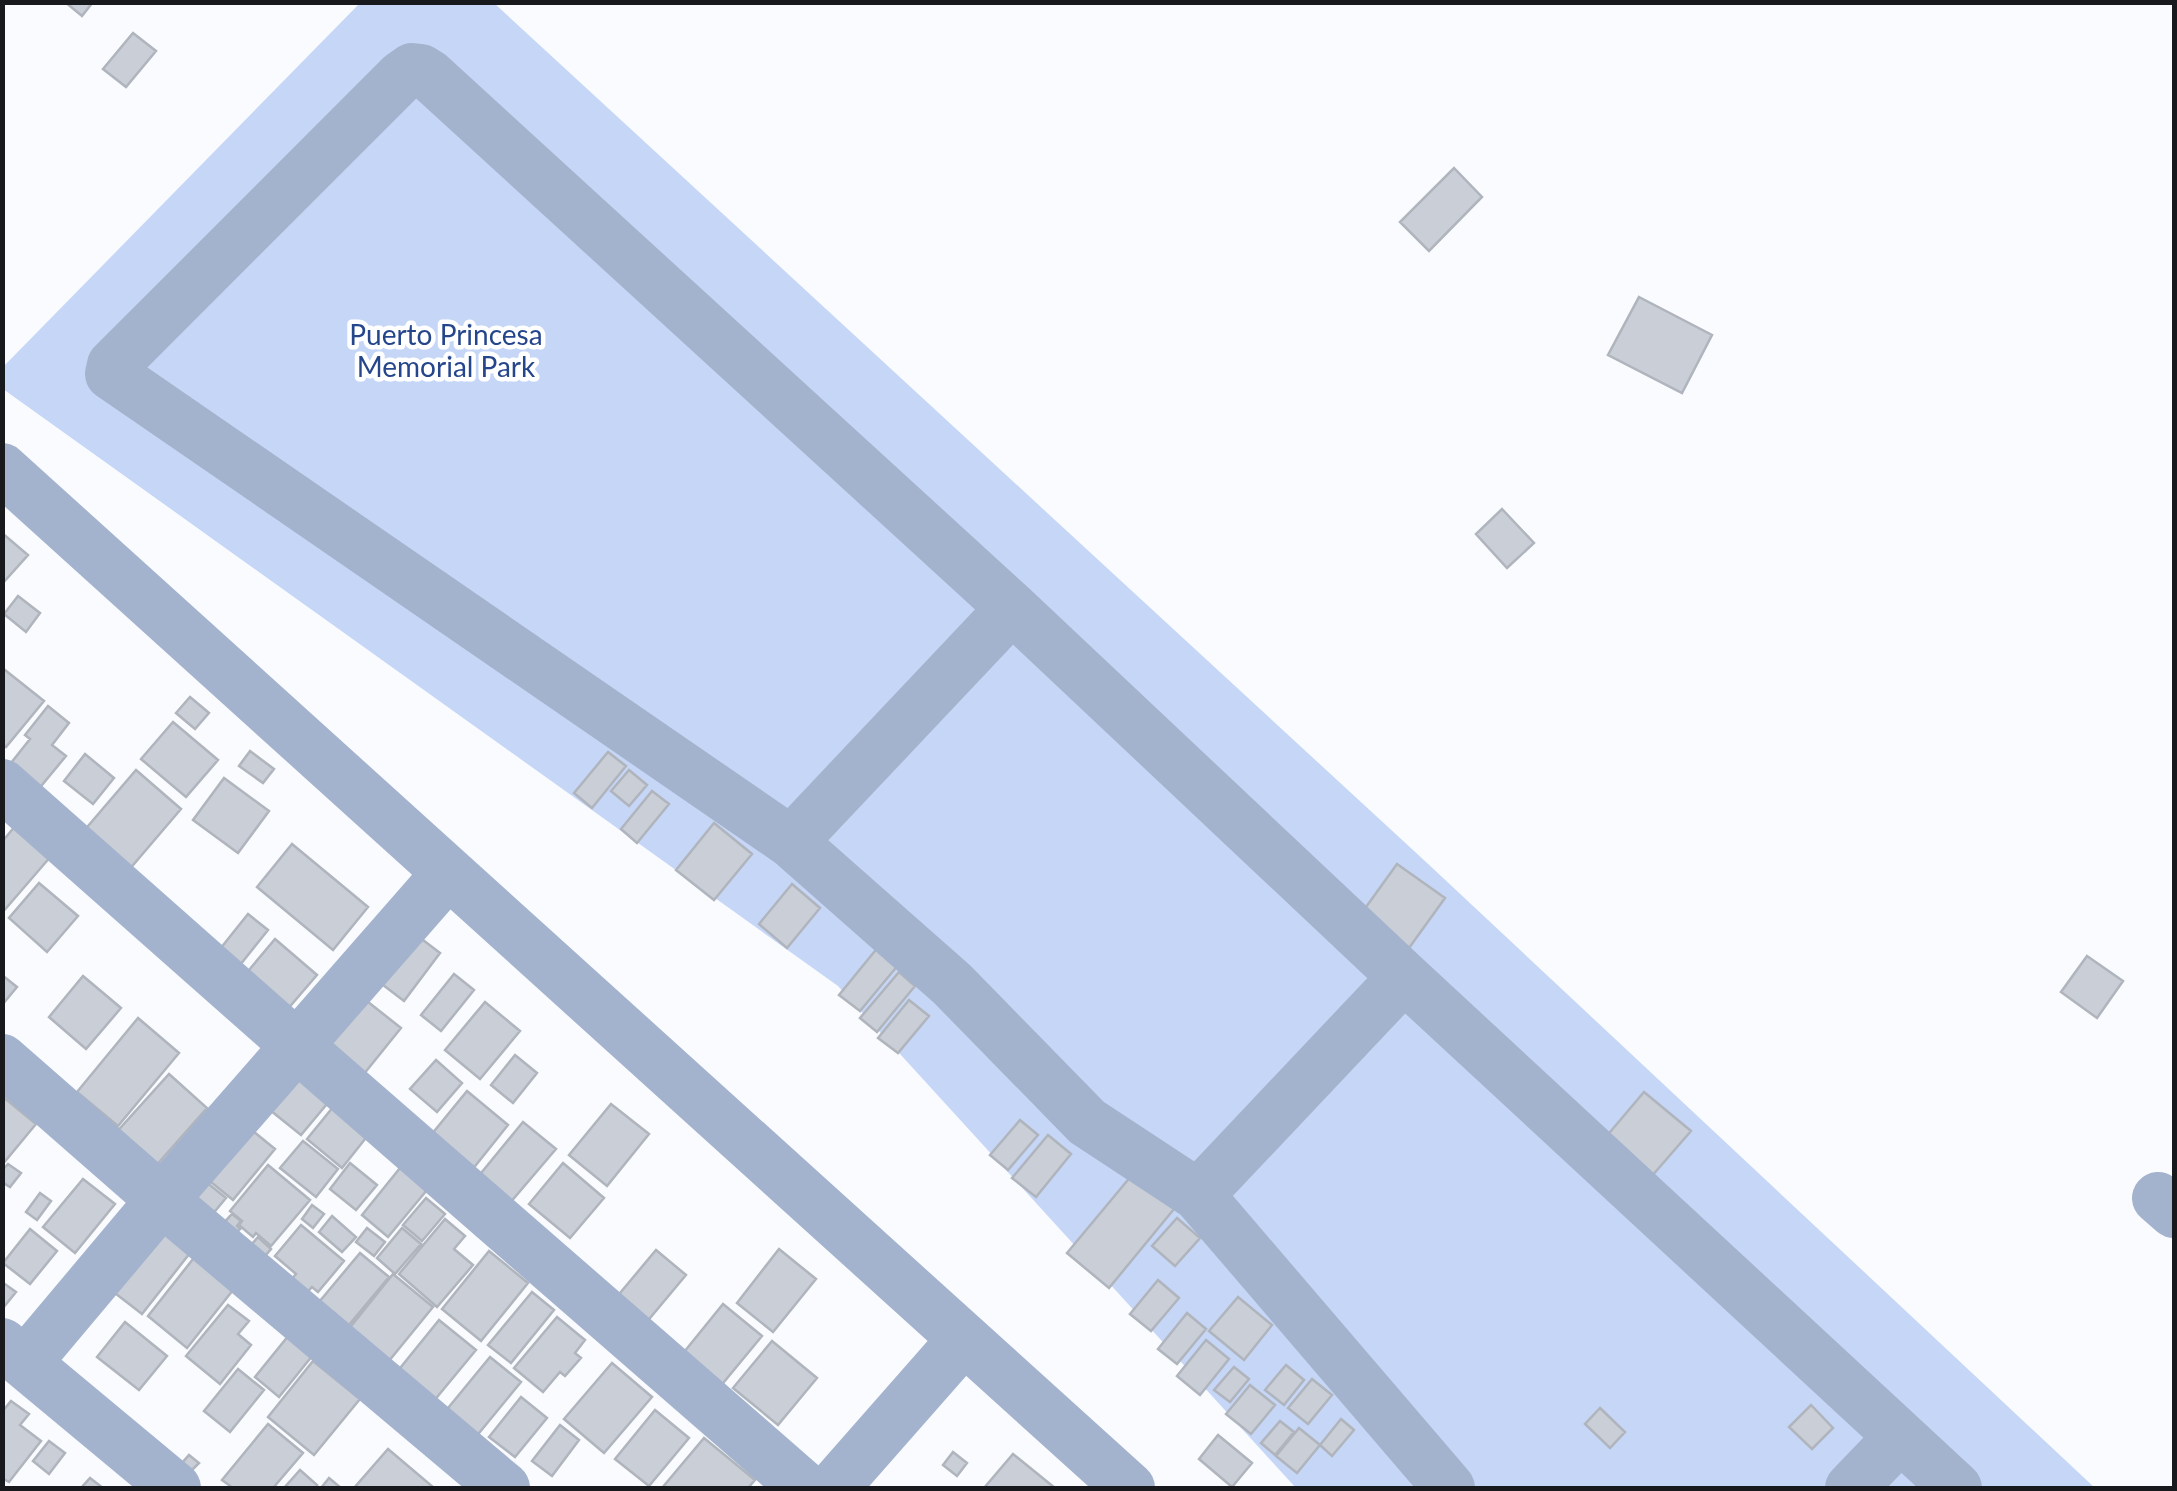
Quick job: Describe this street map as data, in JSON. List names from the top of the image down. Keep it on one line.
{"parks":["Puerto Princesa Memorial Park"]}
